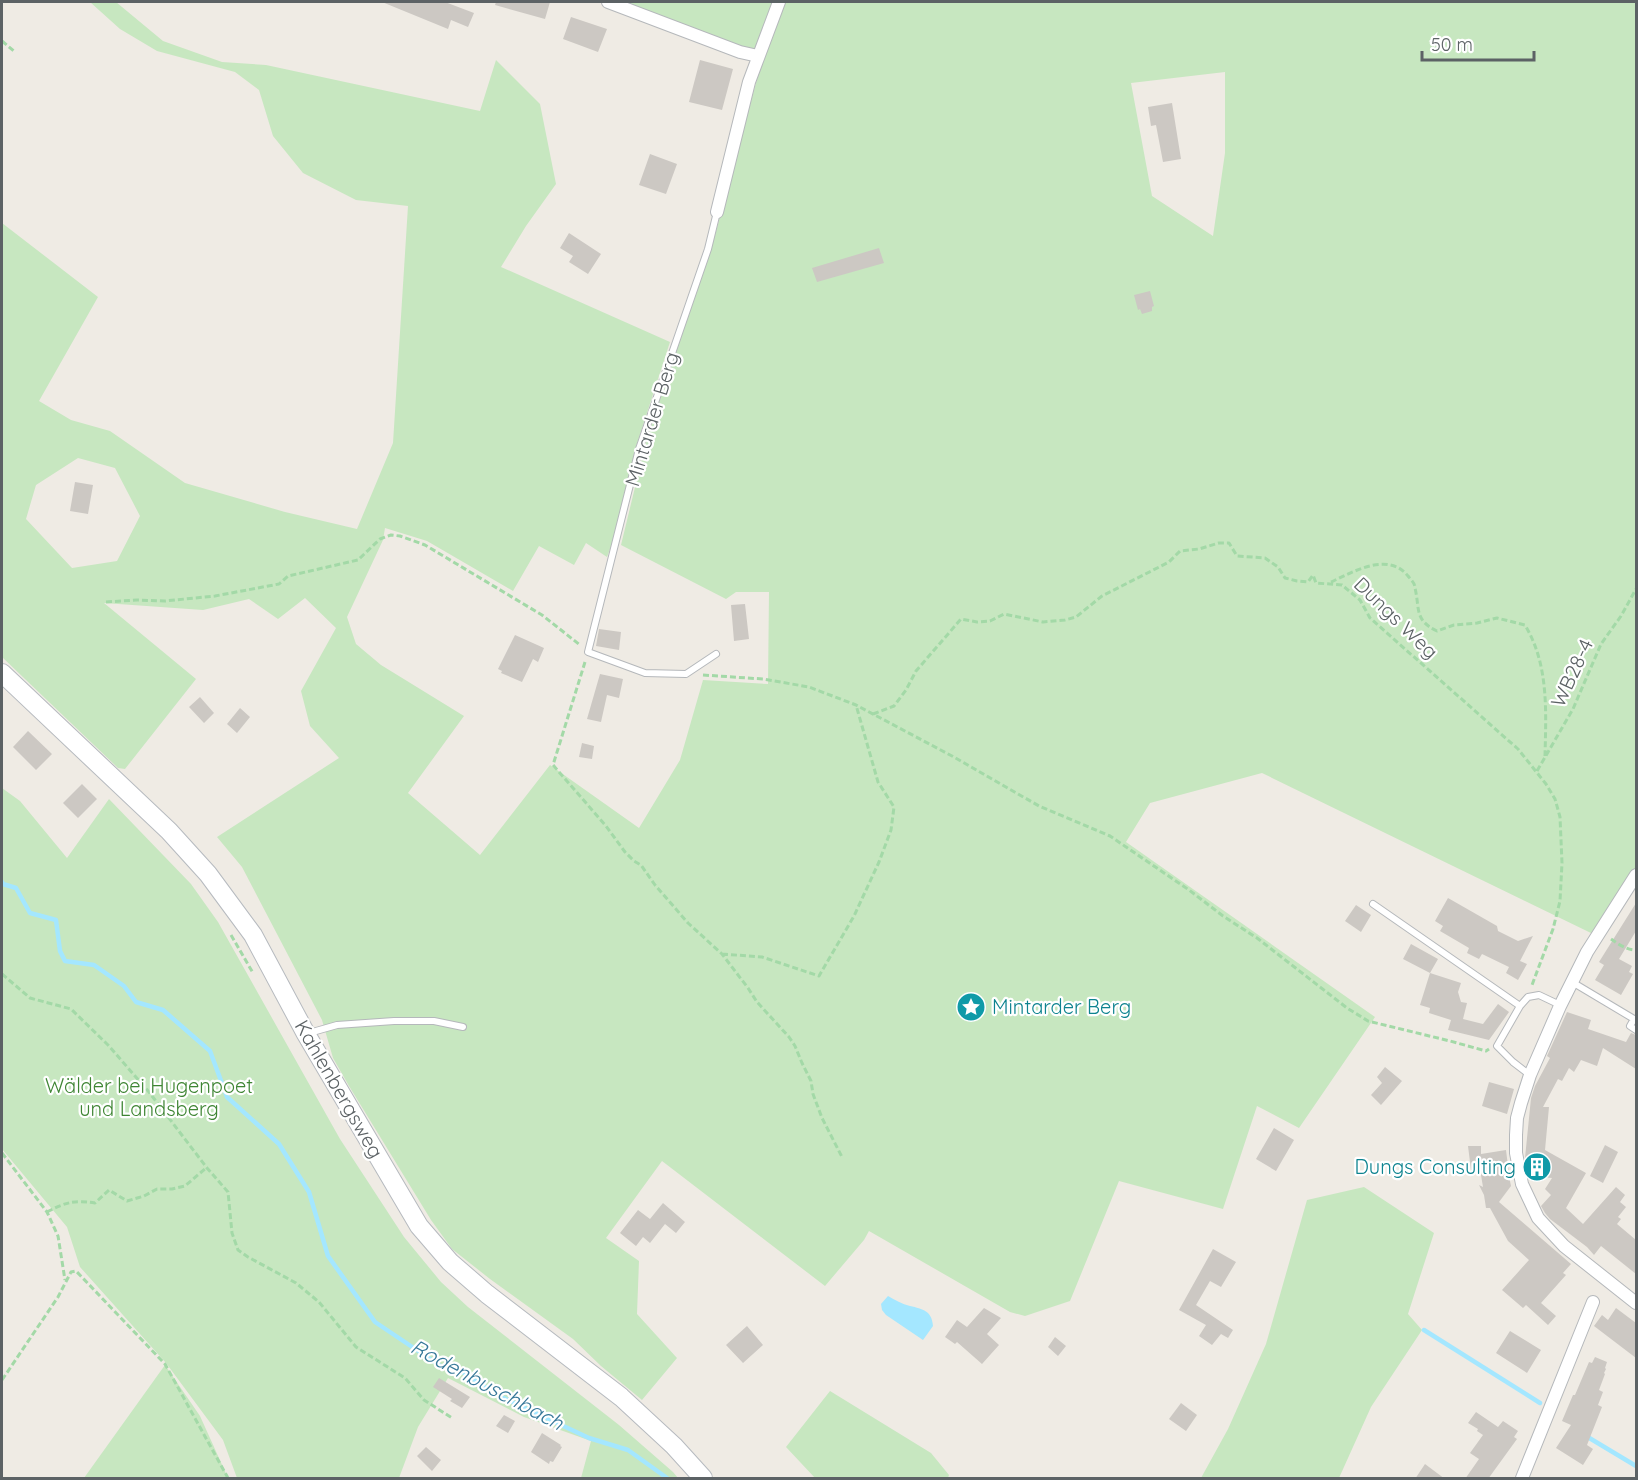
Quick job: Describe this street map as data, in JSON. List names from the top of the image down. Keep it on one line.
{"streets":{"street":["Mintarder Berg","Kahlenbergsweg"],"path":["Dungs Weg","WB28-4"]},"crossings":[["Dungs Weg","WB28-4"]],"water":["Rodenbuschbach"],"parks":["Wälder bei Hugenpoet und Landsberg"],"places":{"place":["Mintarder Berg"],"building":["Dungs Consulting"]},"scale_bar":"50 m"}
